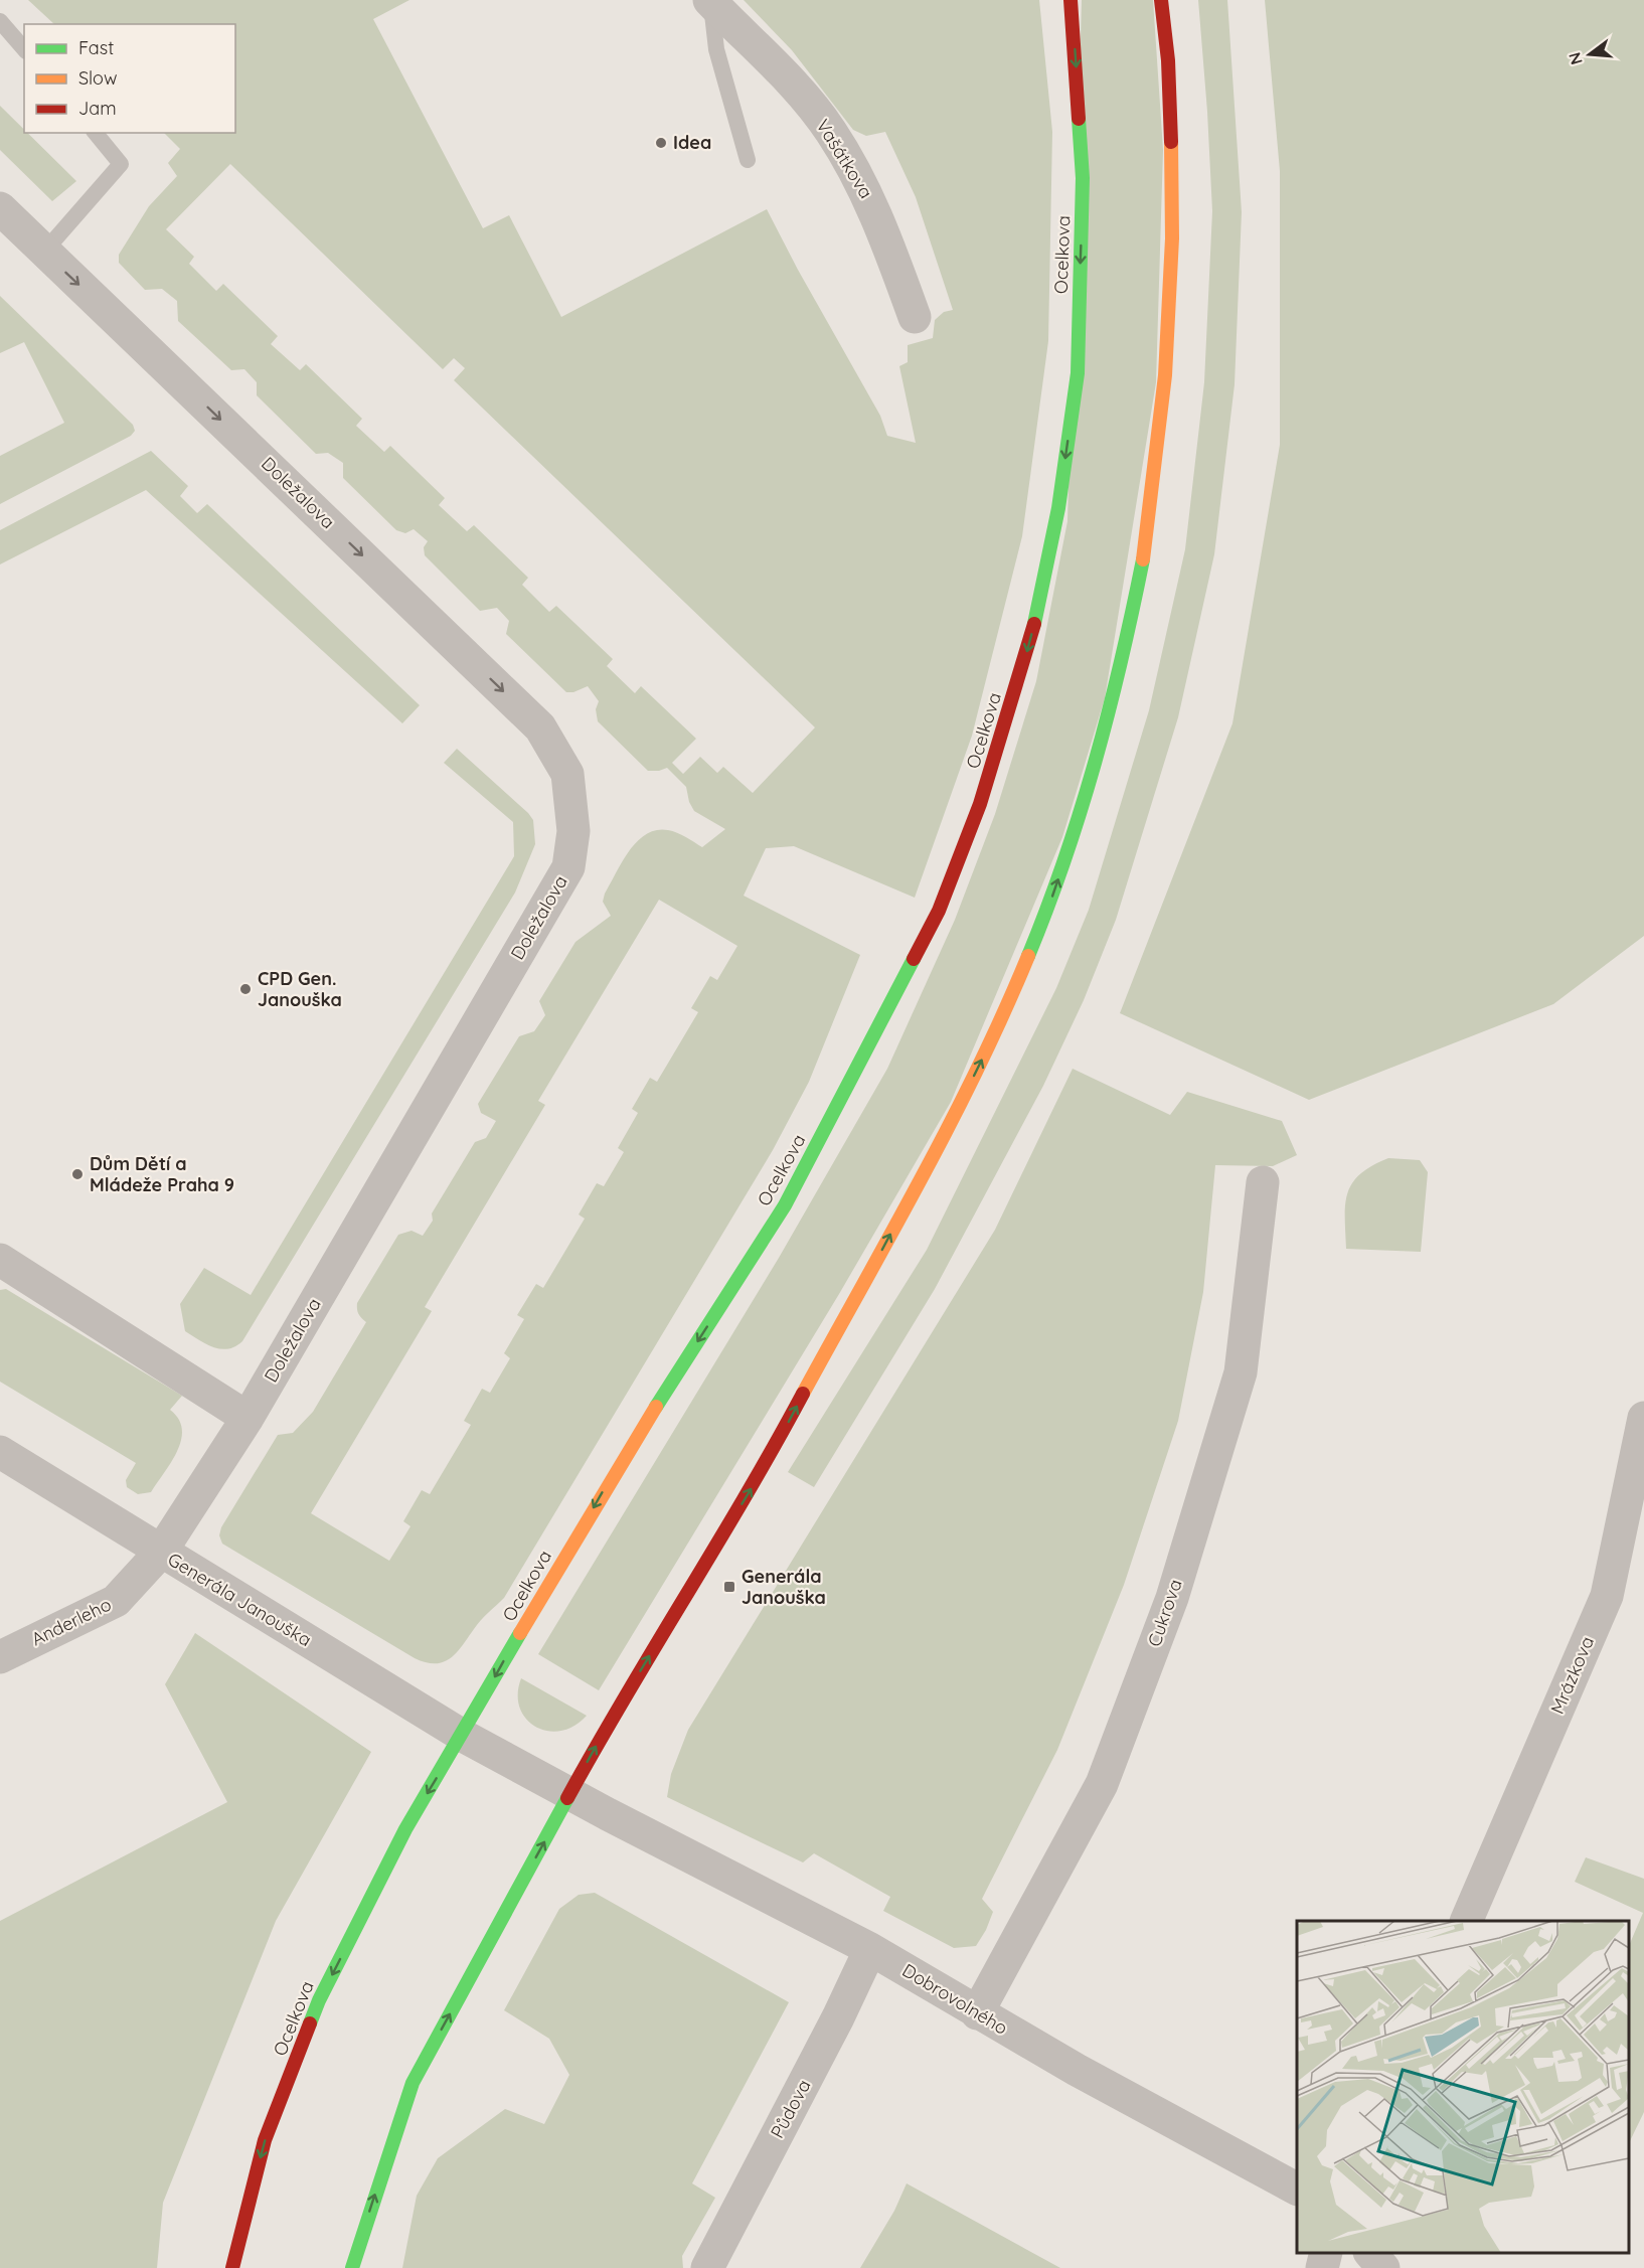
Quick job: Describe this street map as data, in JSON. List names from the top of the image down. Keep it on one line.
{"streets":{"street":["Vašátkova","Ocelkova","Doležalova","Generála Janouška","Cukrova","Anderleho","Mrázkova","Dobrovolného","Půdova"]},"crossings":[["Ocelkova","Generála Janouška"],["Doležalova","Generála Janouška"],["Doležalova","Anderleho"],["Generála Janouška","Anderleho"],["Generála Janouška","Dobrovolného"],["Cukrova","Dobrovolného"],["Dobrovolného","Půdova"]],"one_way":["Doležalova"],"places":{"other":["Idea","CPD Gen. Janouška","Dům Dětí a Mládeže Praha 9"],"transit":["Generála Janouška"]},"legend":["Fast","Slow","Jam"],"north":"left"}
